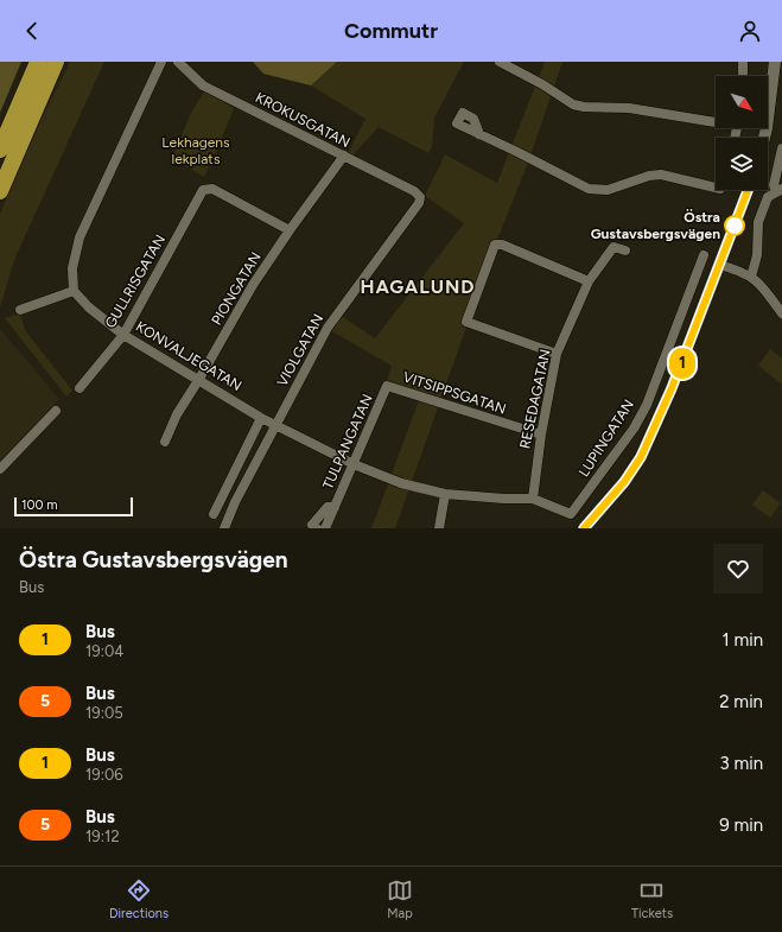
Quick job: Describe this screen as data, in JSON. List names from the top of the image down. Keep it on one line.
{"streets":{"street":["KROKUSGATAN","GULLRISGATAN","PIONGATAN","VIOLGATAN","KONVALJEGATAN","VITSIPPSGATAN","RESEDAGATAN","LUPINGATAN","TULPANGATAN"]},"crossings":[["KROKUSGATAN","PIONGATAN"],["KROKUSGATAN","VIOLGATAN"],["GULLRISGATAN","PIONGATAN"],["GULLRISGATAN","KONVALJEGATAN"],["PIONGATAN","KONVALJEGATAN"],["VIOLGATAN","KONVALJEGATAN"],["KONVALJEGATAN","RESEDAGATAN"],["KONVALJEGATAN","LUPINGATAN"],["KONVALJEGATAN","TULPANGATAN"],["VITSIPPSGATAN","RESEDAGATAN"],["VITSIPPSGATAN","TULPANGATAN"],["RESEDAGATAN","LUPINGATAN"]],"districts":["HAGALUND"],"parks":["Lekhagens lekplats"],"places":["Östra Gustavsbergsvägen"],"lines":["bus line 1"],"scale_bar":"100 m","north":"bottom right","page":{"header":"Commutr","on_map":"1","scale":"100 m","heading":["Östra Gustavsbergsvägen","Bus"],"list":[{"mark":"1","name":"Bus","note":"19:04","value":"1 min"},{"mark":"5","name":"Bus","note":"19:05","value":"2 min"},{"mark":"1","name":"Bus","note":"19:06","value":"3 min"},{"mark":"5","name":"Bus","note":"19:12","value":"9 min"}],"tabs":["Directions","Map","Tickets"]}}
